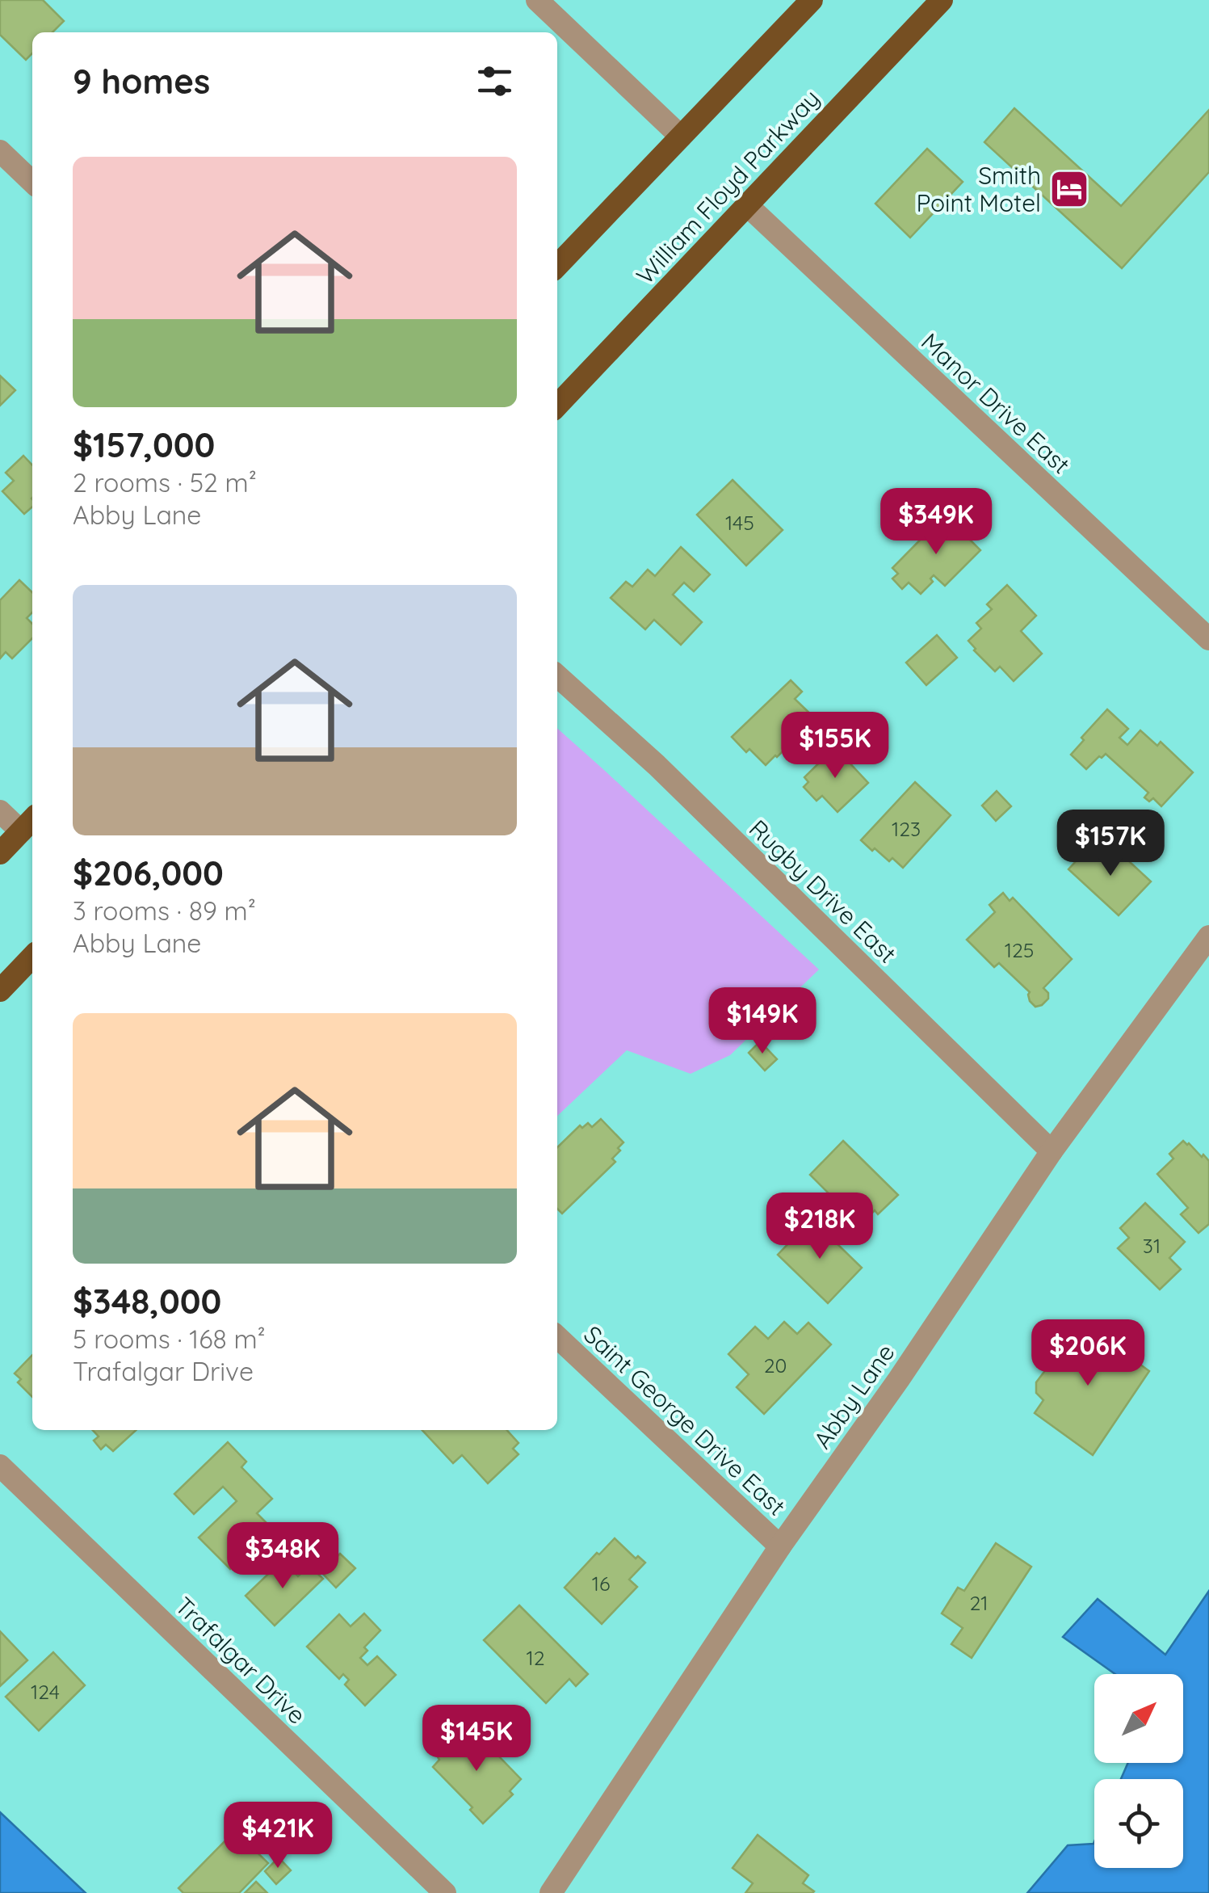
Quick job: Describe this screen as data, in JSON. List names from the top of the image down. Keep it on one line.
{"streets":{"highway":["William Floyd Parkway"],"street":["Manor Drive East","Rugby Drive East","Abby Lane","Saint George Drive East","Trafalgar Drive"]},"crossings":[["William Floyd Parkway","Manor Drive East"],["Rugby Drive East","Abby Lane"],["Abby Lane","Saint George Drive East"]],"places":{"hotel":["Smith Point Motel"]},"house_numbers":["145","123","125","31","20","16","21","12","124"],"north":"top right","page":{"heading":"9 homes","list":[{"name":"$157,000","note":"2 rooms · 52 m² · Abby Lane"},{"name":"$206,000","note":"3 rooms · 89 m² · Abby Lane"},{"name":"$348,000","note":"5 rooms · 168 m² · Trafalgar Drive"}],"price":["$349K","$155K","$157K","$149K","$218K","$206K","$348K","$145K","$421K"]}}
